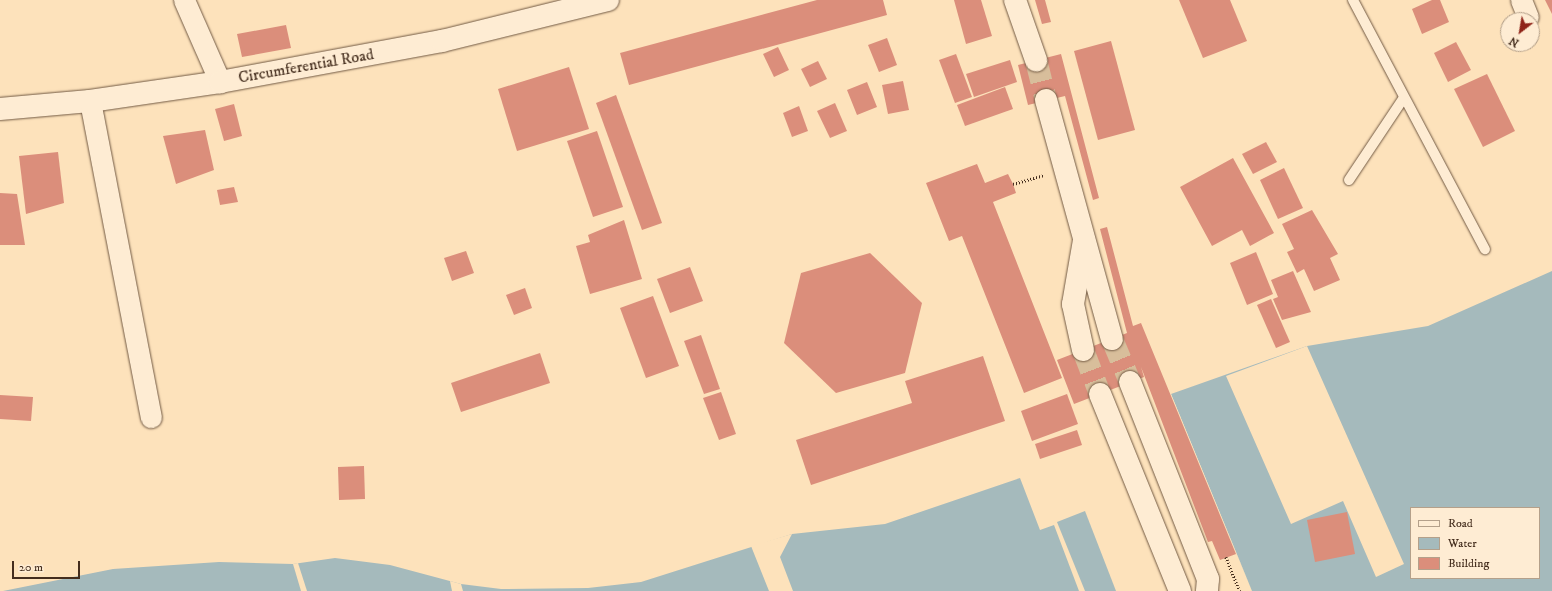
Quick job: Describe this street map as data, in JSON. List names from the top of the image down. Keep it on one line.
{"streets":{"main road":["Circumferential Road"]},"legend":["Road","Water","Building"],"scale_bar":"20 m","north":"bottom left"}
